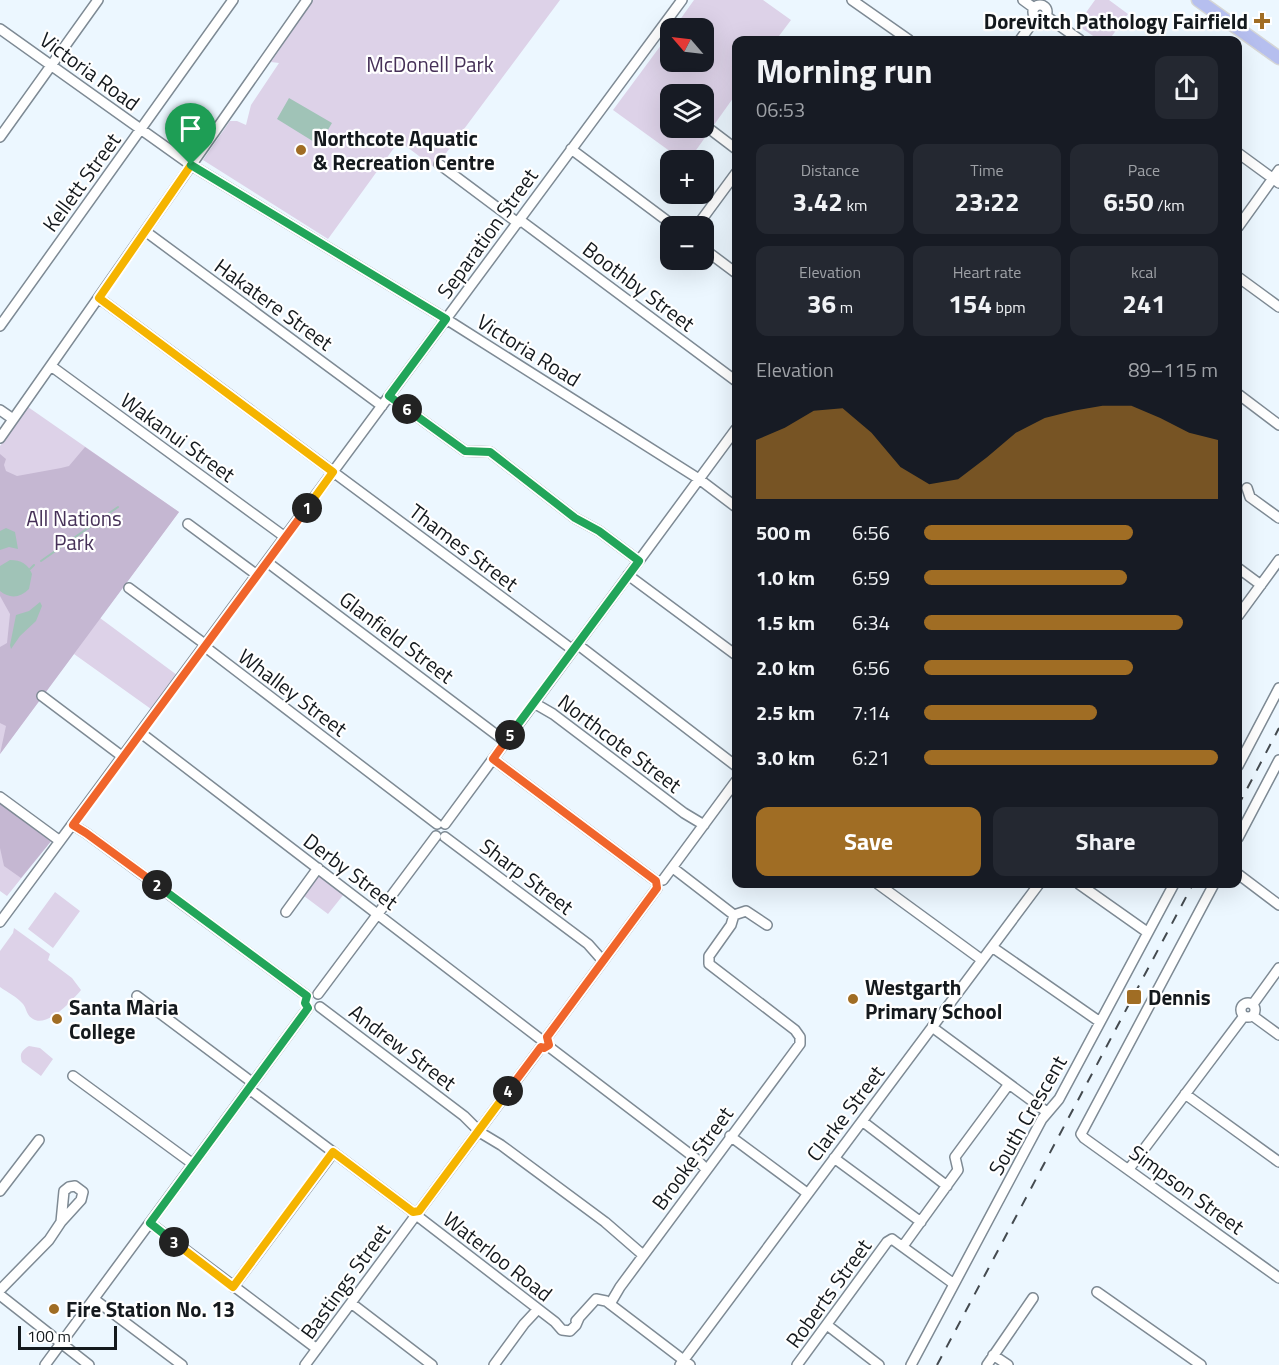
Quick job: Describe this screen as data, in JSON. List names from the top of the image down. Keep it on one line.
{"streets":{"street":["Victoria Road","Kellett Street","Separation Street","Boothby Street","Hakatere Street","Wakanui Street","Thames Street","Glanfield Street","Whalley Street","Northcote Street","Derby Street","Sharp Street","Andrew Street","Clarke Street","South Crescent","Brooke Street","Simpson Street","Waterloo Road","Bastings Street","Roberts Street"]},"crossings":[["Victoria Road","Kellett Street"],["Victoria Road","Separation Street"],["Separation Street","Boothby Street"],["Separation Street","Hakatere Street"],["Separation Street","Wakanui Street"],["Separation Street","Thames Street"],["Separation Street","Glanfield Street"],["Separation Street","Whalley Street"],["Separation Street","Derby Street"],["Northcote Street","Bastings Street"],["Derby Street","Brooke Street"],["Derby Street","Bastings Street"],["Sharp Street","Bastings Street"],["Andrew Street","Brooke Street"],["Andrew Street","Bastings Street"],["Brooke Street","Waterloo Road"],["Waterloo Road","Bastings Street"]],"parks":["McDonell Park","All Nations Park"],"places":{"health":["Dorevitch Pathology Fairfield"],"other":["Northcote Aquatic & Recreation Centre","Westgarth Primary School","Santa Maria College","Fire Station No. 13"],"transit":["Dennis"]},"scale_bar":"100 m","north":"top left","page":{"map_buttons":["+","−"],"heading":["Morning run","06:53"],"stats":[["Distance","3.42 km"],["Time","23:22"],["Pace","6:50 /km"],["Elevation","36 m"],["Heart rate","154 bpm"],["kcal","241"]],"chart":["Elevation","89–115 m"],"pins":["6","1","5","2","4","3"],"list":[{"name":"500 m","note":"6:56"},{"name":"1.0 km","note":"6:59"},{"name":"1.5 km","note":"6:34"},{"name":"2.0 km","note":"6:56"},{"name":"2.5 km","note":"7:14"},{"name":"3.0 km","note":"6:21"}],"buttons":["Save","Share"],"scale":"100 m"}}
